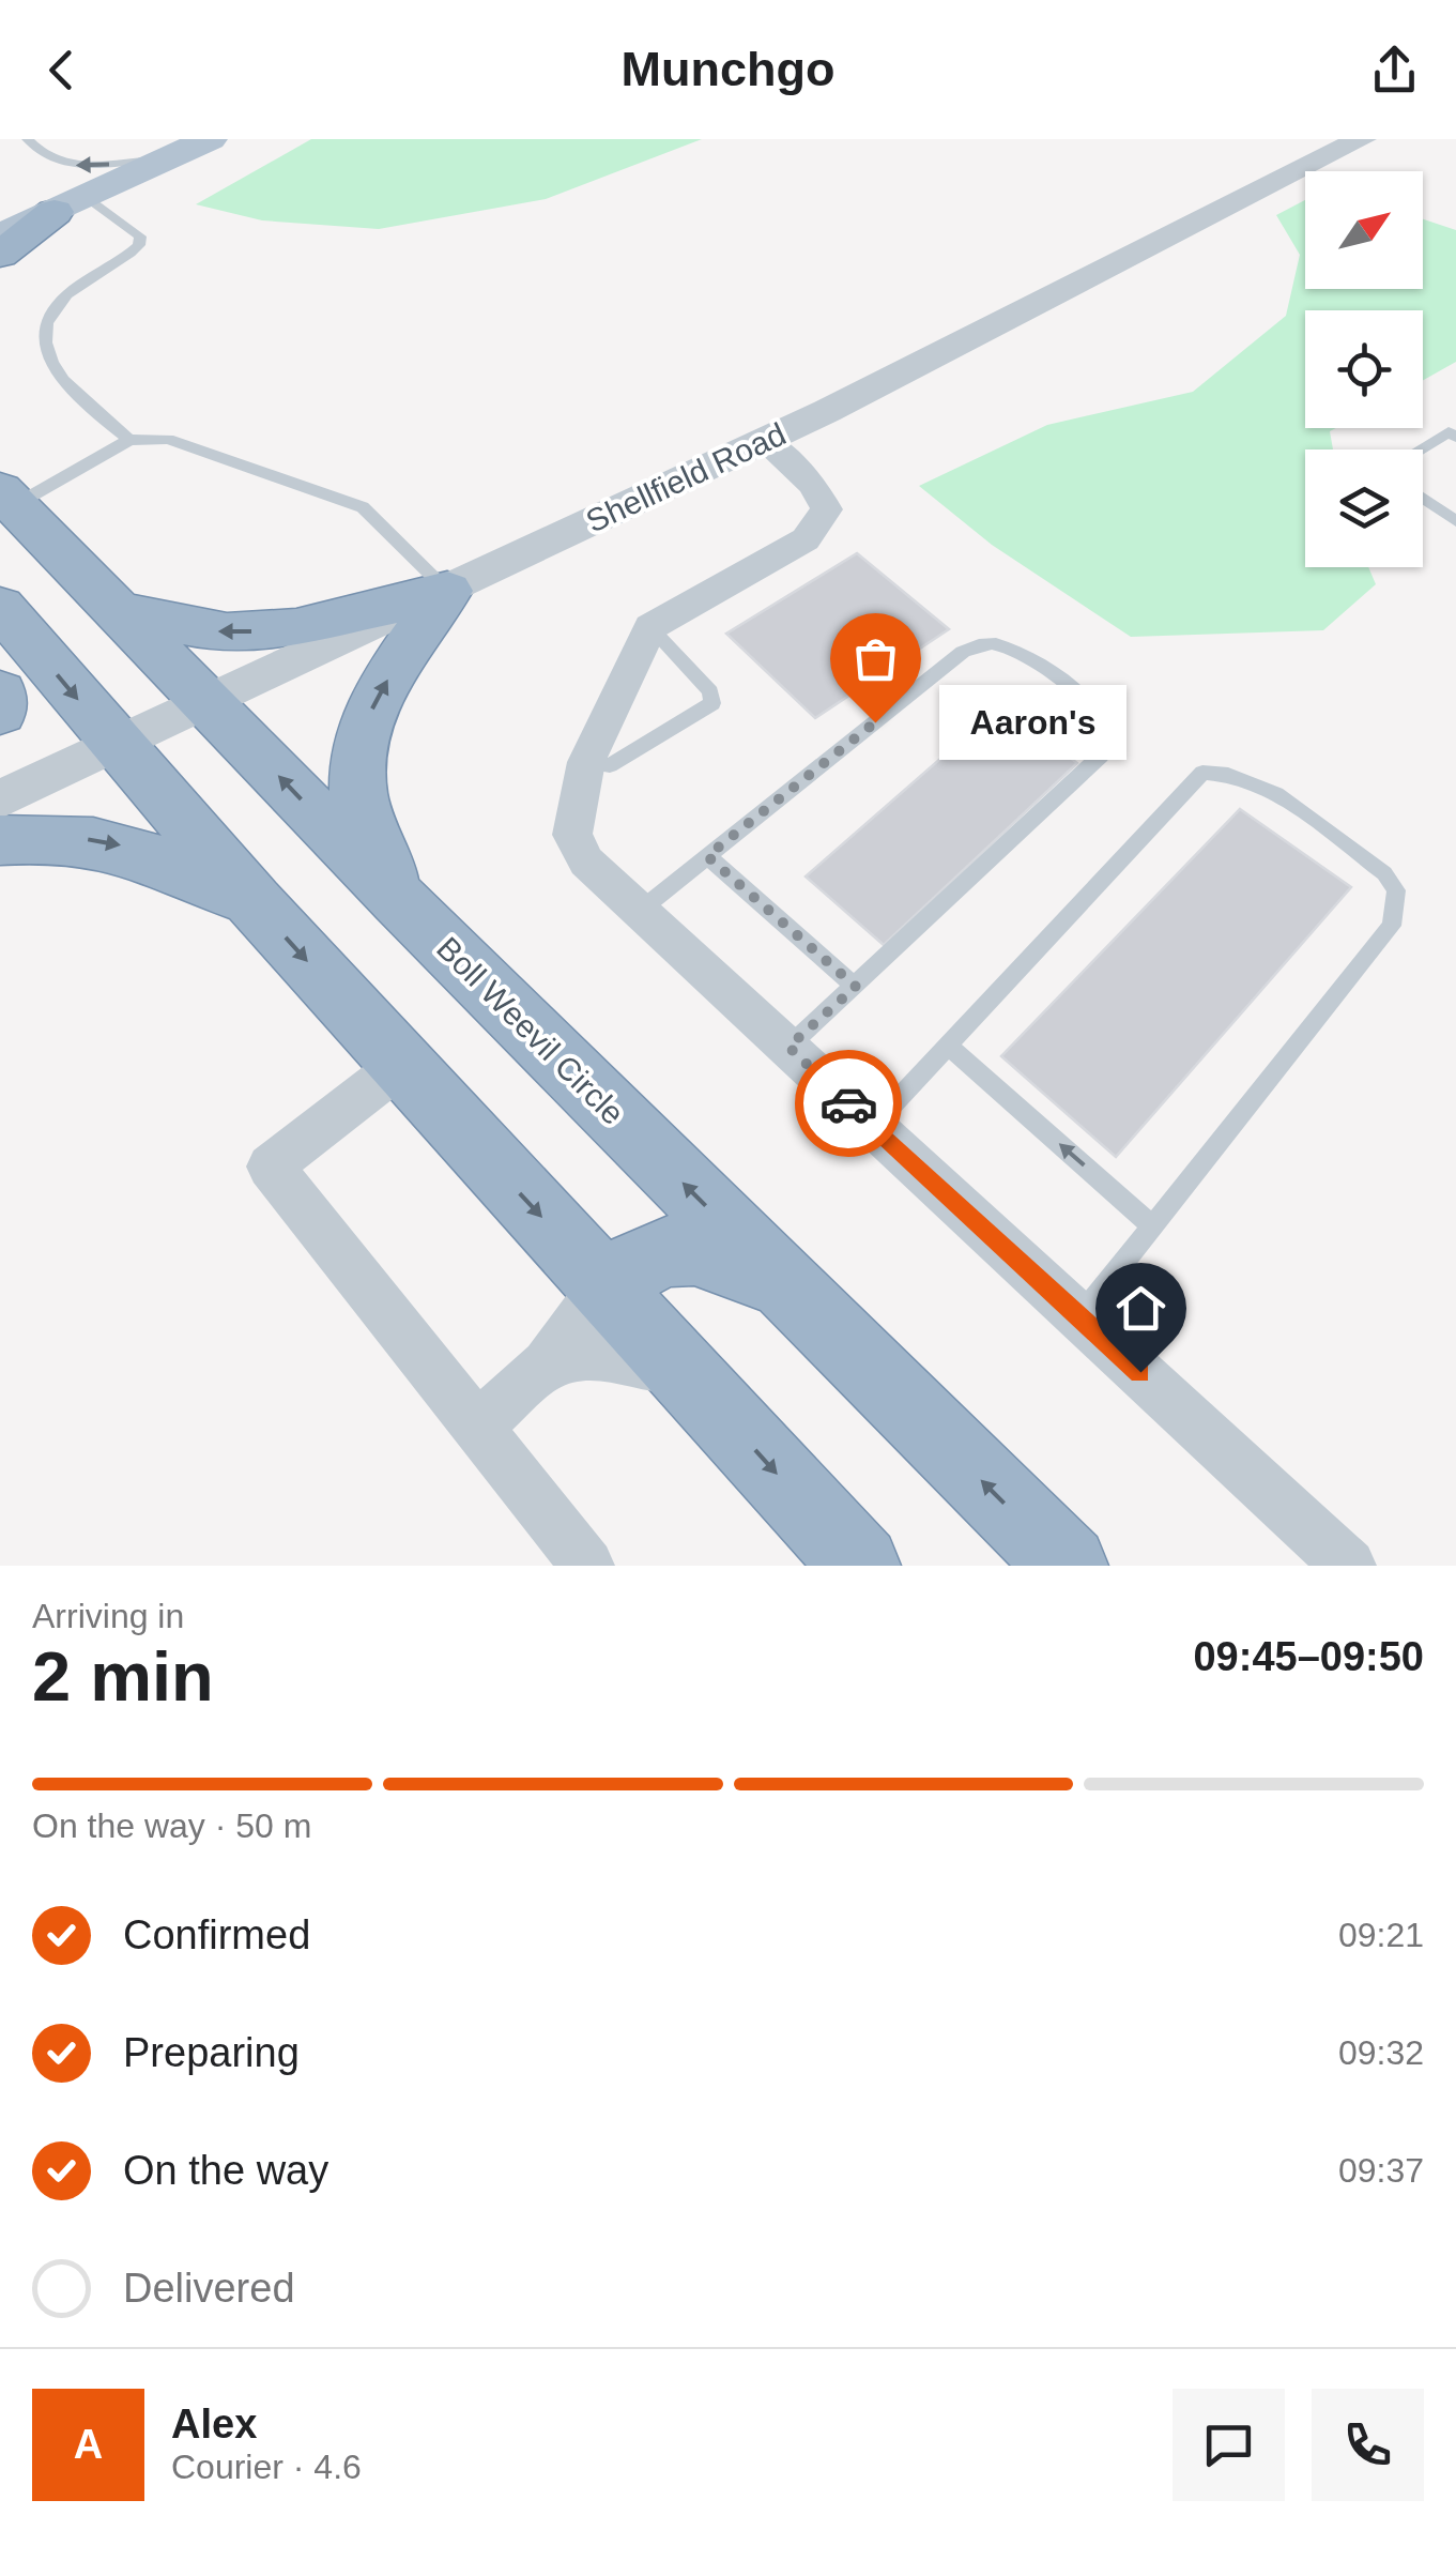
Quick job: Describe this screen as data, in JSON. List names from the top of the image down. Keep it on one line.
{"streets":{"highway":["Boll Weevil Circle"],"street":["Shellfield Road"]},"crossings":[["Shellfield Road","Boll Weevil Circle"]],"places":["Aaron's"],"north":"top right","page":{"header":"Munchgo","bubble":"Aaron's","heading":["2 min","Arriving in","09:45–09:50"],"panel":["Alex","Courier · 4.6"],"bar":"On the way · 50 m","list":[["Confirmed","09:21"],["Preparing","09:32"],["On the way","09:37"],"Delivered"],"round":"A"}}
